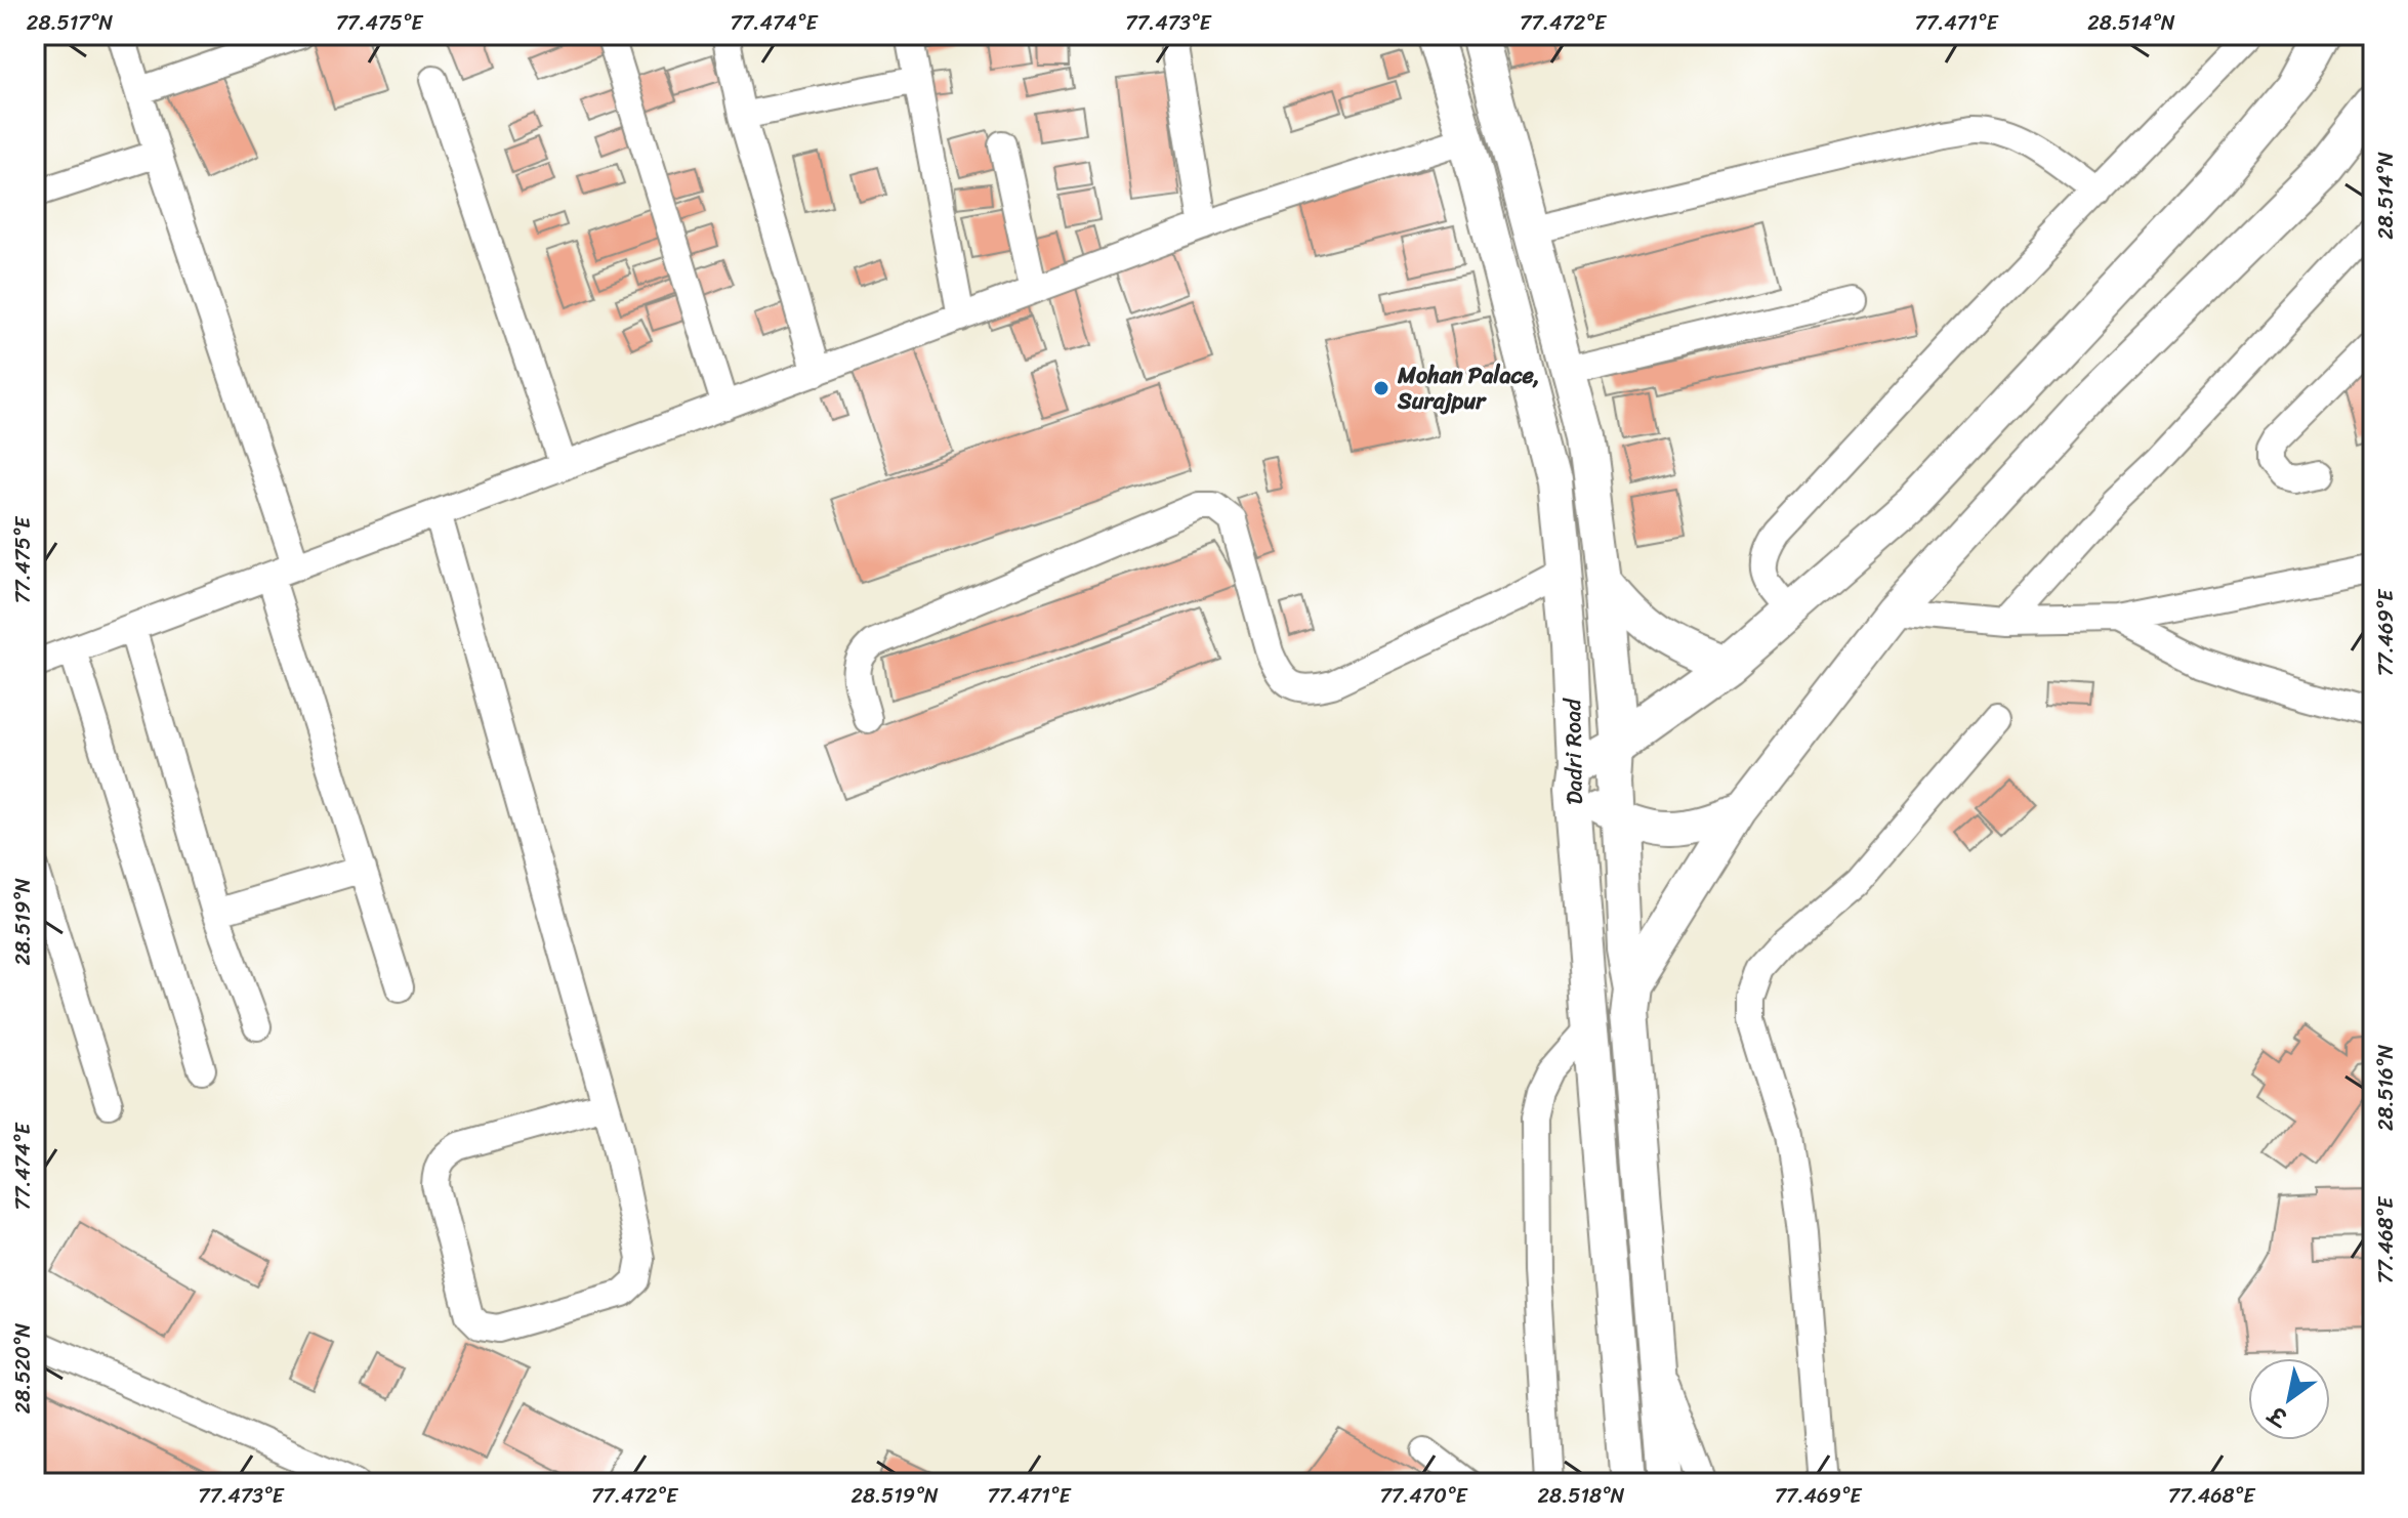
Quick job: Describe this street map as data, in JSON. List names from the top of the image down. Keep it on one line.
{"streets":{"main road":["Dadri Road"]},"places":["Mohan Palace, Surajpur"],"north":"bottom left","coordinates":["28.517°N","77.475°E","77.474°E","77.473°E","77.472°E","77.471°E","28.514°N","77.469°E","28.519°N","28.516°N","77.468°E","28.520°N","77.470°E","28.518°N"]}
